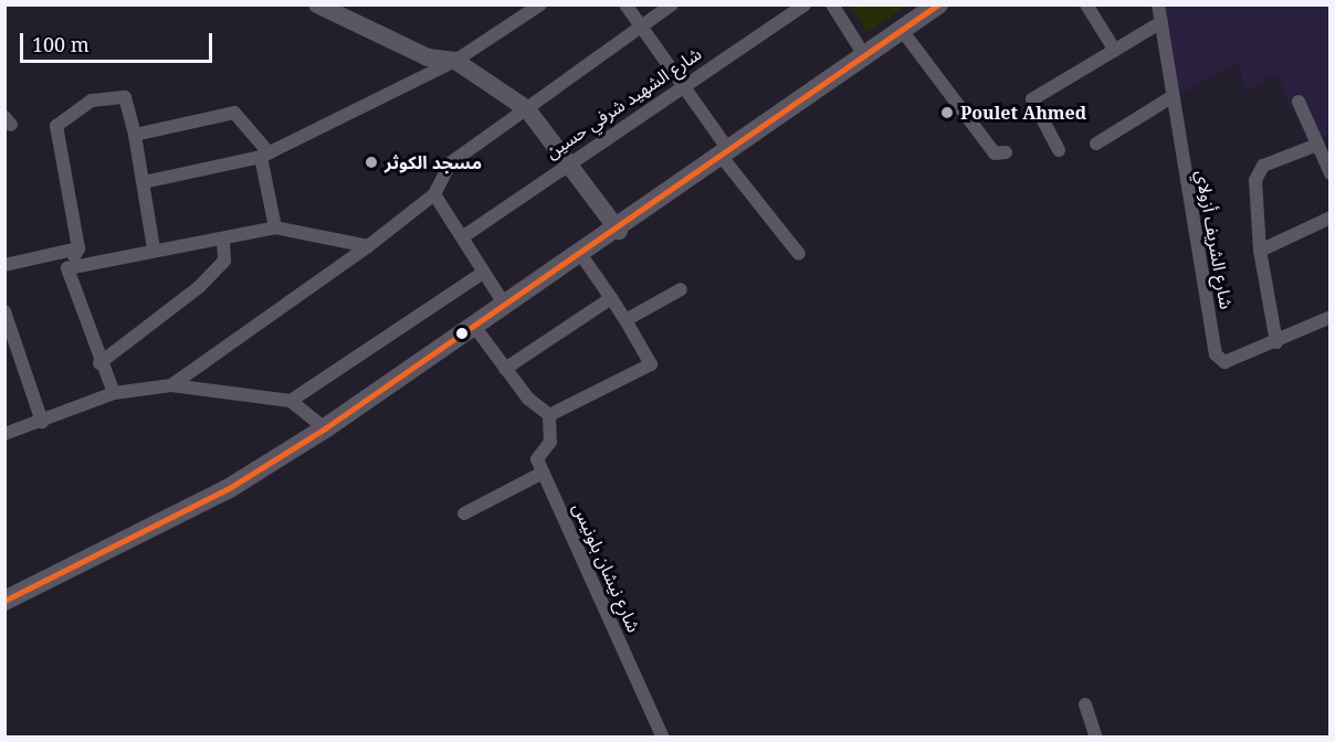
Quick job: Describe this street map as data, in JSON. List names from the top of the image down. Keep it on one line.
{"streets":{"street":["شارع الشهيد شرفي حسين","شارع الشريف أزولاي","شارع نيشان بلونيس"]},"places":["Poulet Ahmed","مسجد الكوثر"],"scale_bar":"100 m"}
